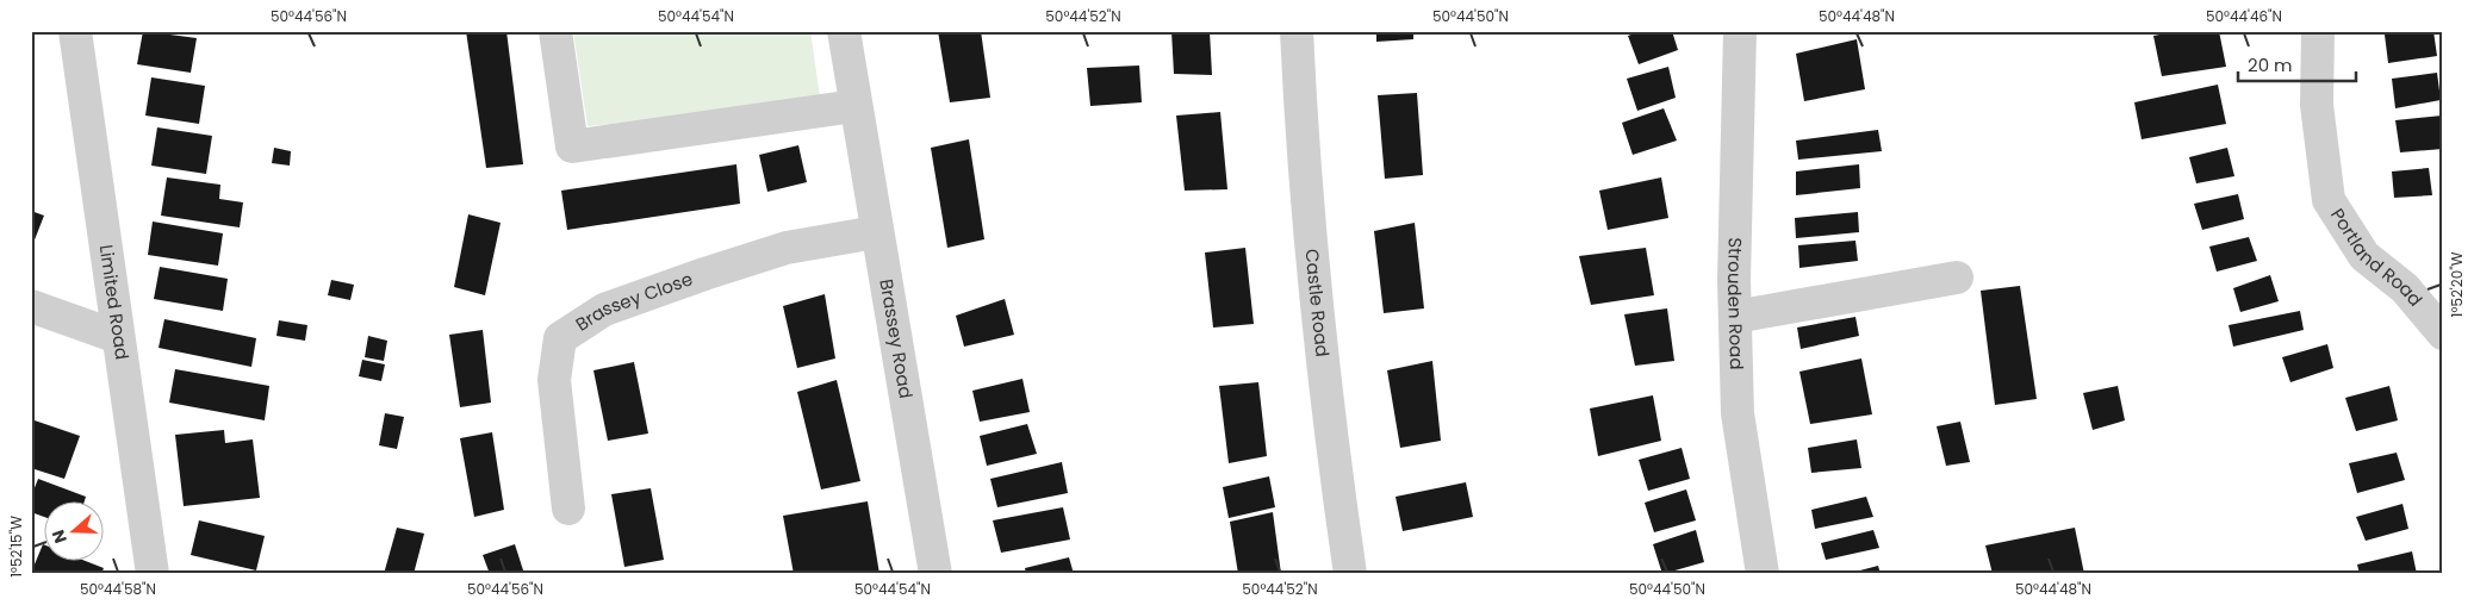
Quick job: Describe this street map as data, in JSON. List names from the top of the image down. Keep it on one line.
{"streets":{"street":["Portland Road","Limited Road","Castle Road","Brassey Close","Strouden Road","Brassey Road"]},"crossings":[["Brassey Close","Brassey Road"]],"scale_bar":"20 m","north":"left","coordinates":["50°44'56\"N","50°44'54\"N","50°44'52\"N","50°44'50\"N","50°44'48\"N","50°44'46\"N","1°52'20\"W","1°52'15\"W","50°44'58\"N"]}
